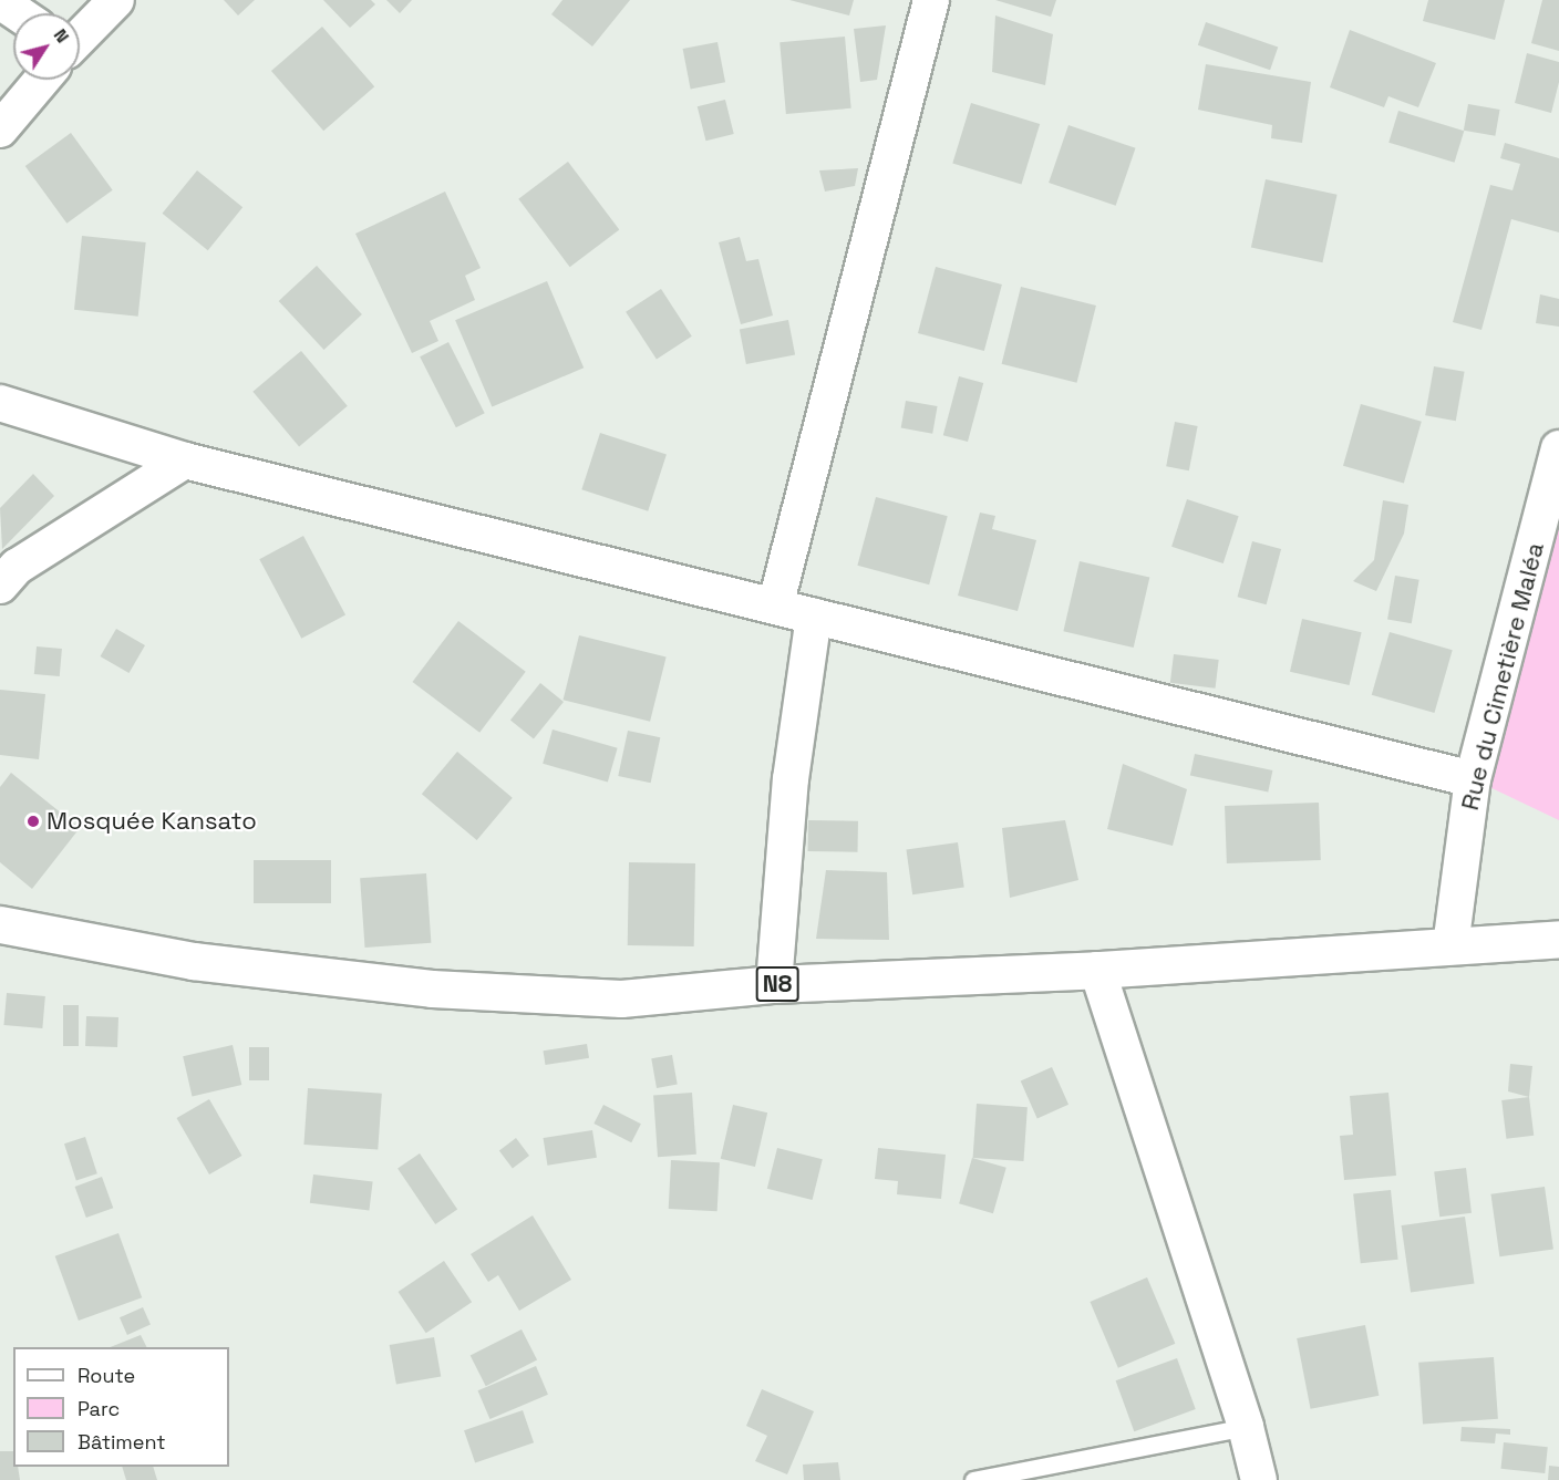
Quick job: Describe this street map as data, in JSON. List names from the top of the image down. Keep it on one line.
{"streets":{"main road":["N8"],"street":["Rue du Cimetière Maléa"]},"crossings":[["Rue du Cimetière Maléa","N8"]],"places":["Mosquée Kansato"],"legend":["Route","Parc","Bâtiment"],"north":"top right"}
